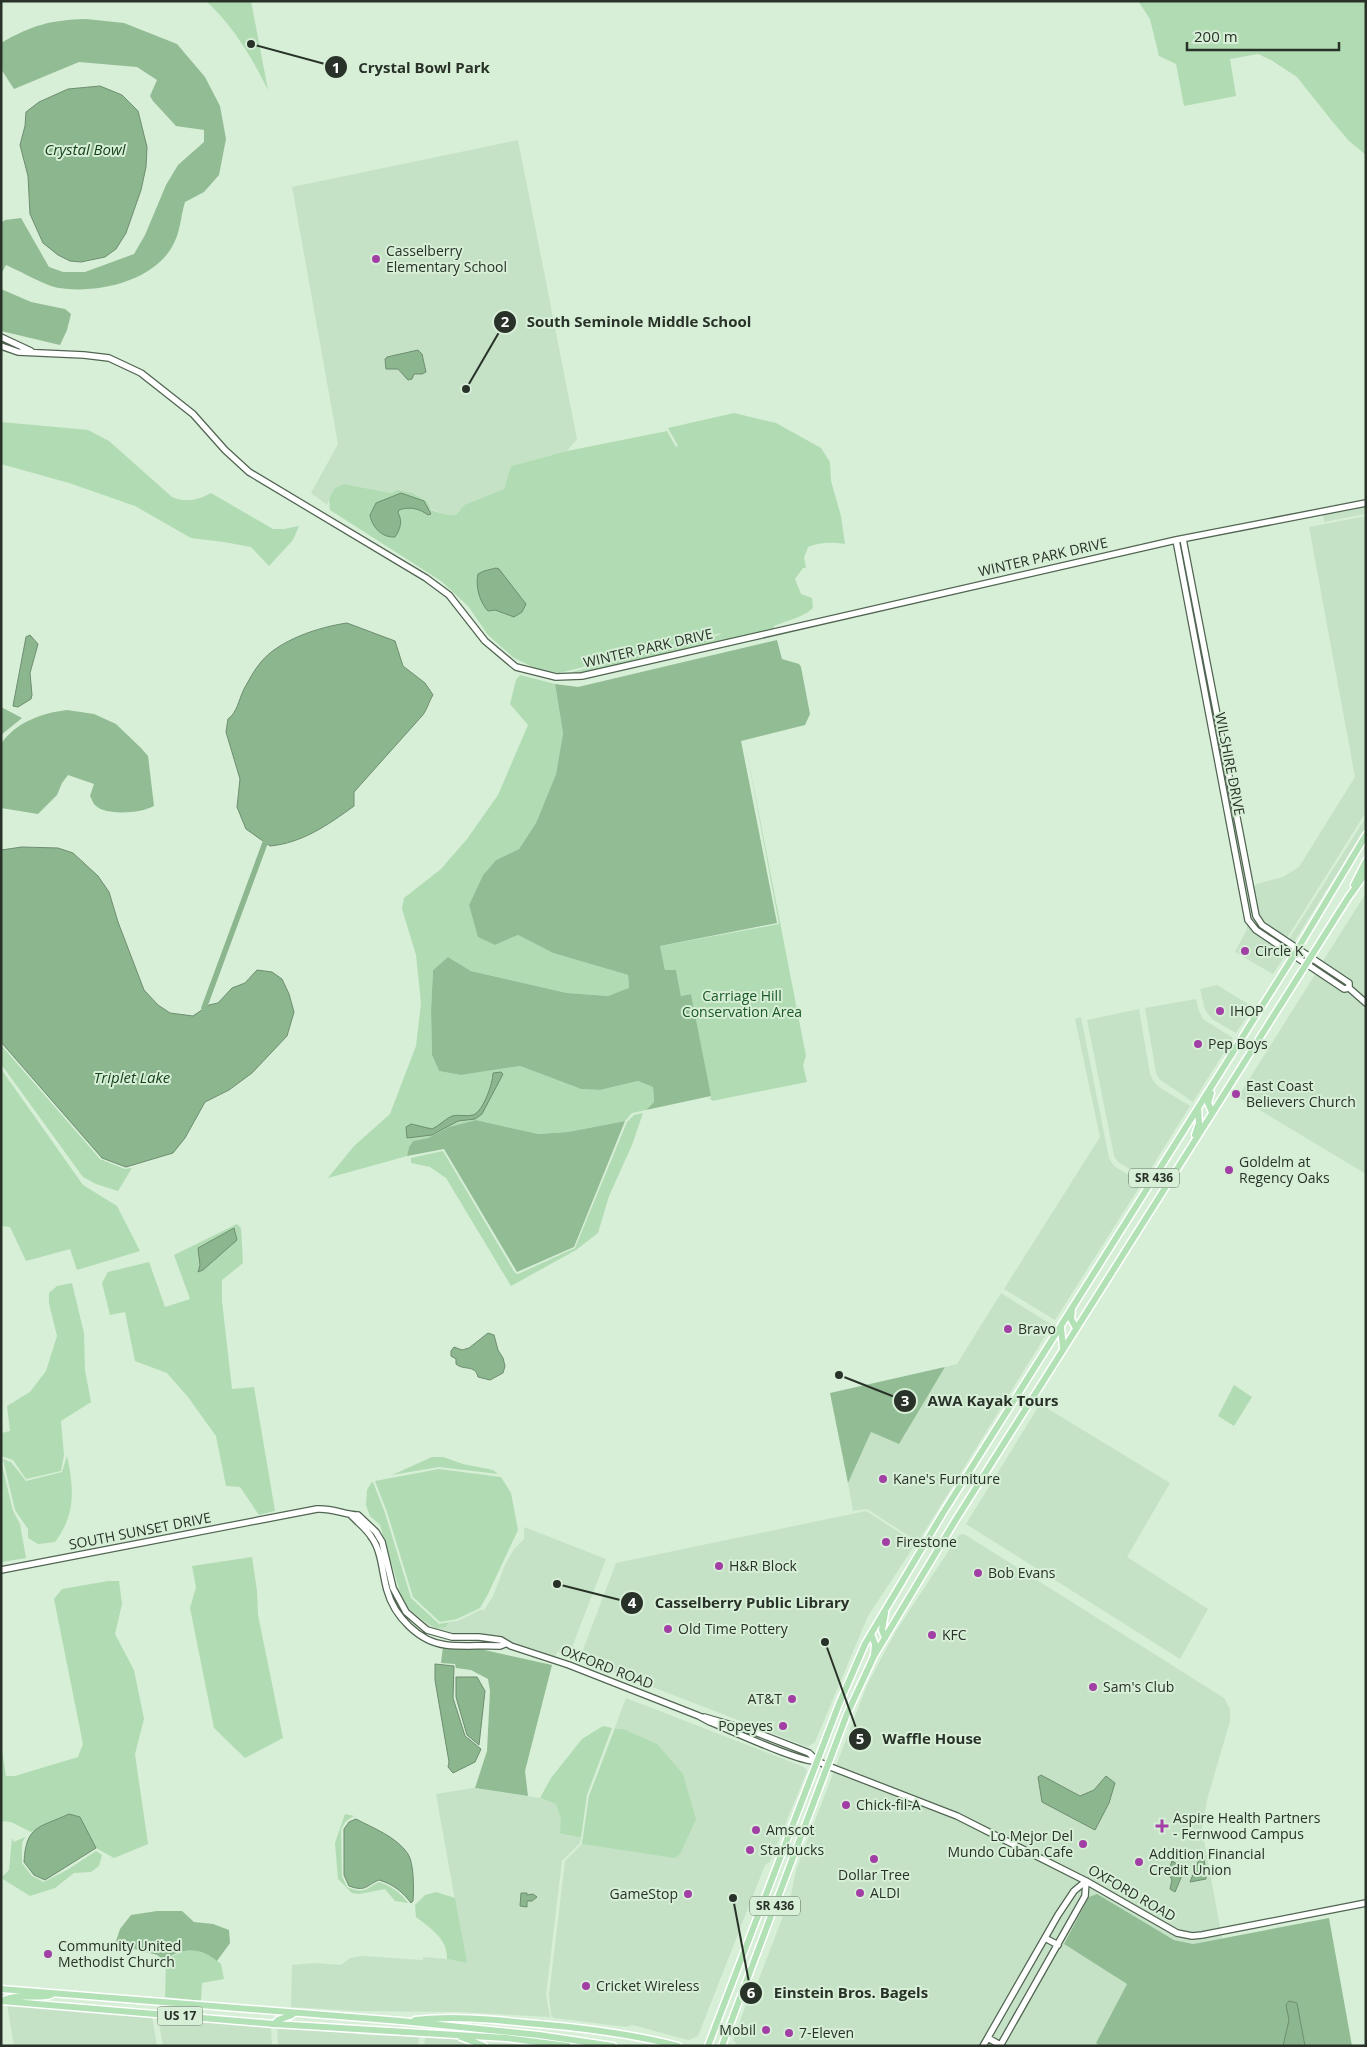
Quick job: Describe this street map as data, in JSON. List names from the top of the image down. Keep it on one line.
{"streets":{"main road":["SR 436","US 17"],"street":["WINTER PARK DRIVE","WILSHIRE DRIVE","SOUTH SUNSET DRIVE","OXFORD ROAD"]},"crossings":[["WINTER PARK DRIVE","WILSHIRE DRIVE"],["WILSHIRE DRIVE","SR 436"],["SR 436","OXFORD ROAD"],["SOUTH SUNSET DRIVE","OXFORD ROAD"]],"water":["Crystal Bowl","Triplet Lake"],"parks":["Carriage Hill Conservation Area"],"places":{"other":["Crystal Bowl Park","Casselberry Elementary School","South Seminole Middle School","Circle K","IHOP","Pep Boys","East Coast Believers Church","Goldelm at Regency Oaks","Bravo","AWA Kayak Tours","Kane's Furniture","Firestone","H&R Block","Bob Evans","Casselberry Public Library","Old Time Pottery","KFC","Waffle House","Sam's Club","AT&T","Popeyes","Chick-fil-A","Amscot","Lo Mejor Del Mundo Cuban Cafe","Starbucks","Dollar Tree","Addition Financial Credit Union","ALDI","GameStop","Einstein Bros. Bagels","Community United Methodist Church","Cricket Wireless","Mobil","7-Eleven"],"health":["Aspire Health Partners - Fernwood Campus"]},"scale_bar":"200 m"}
